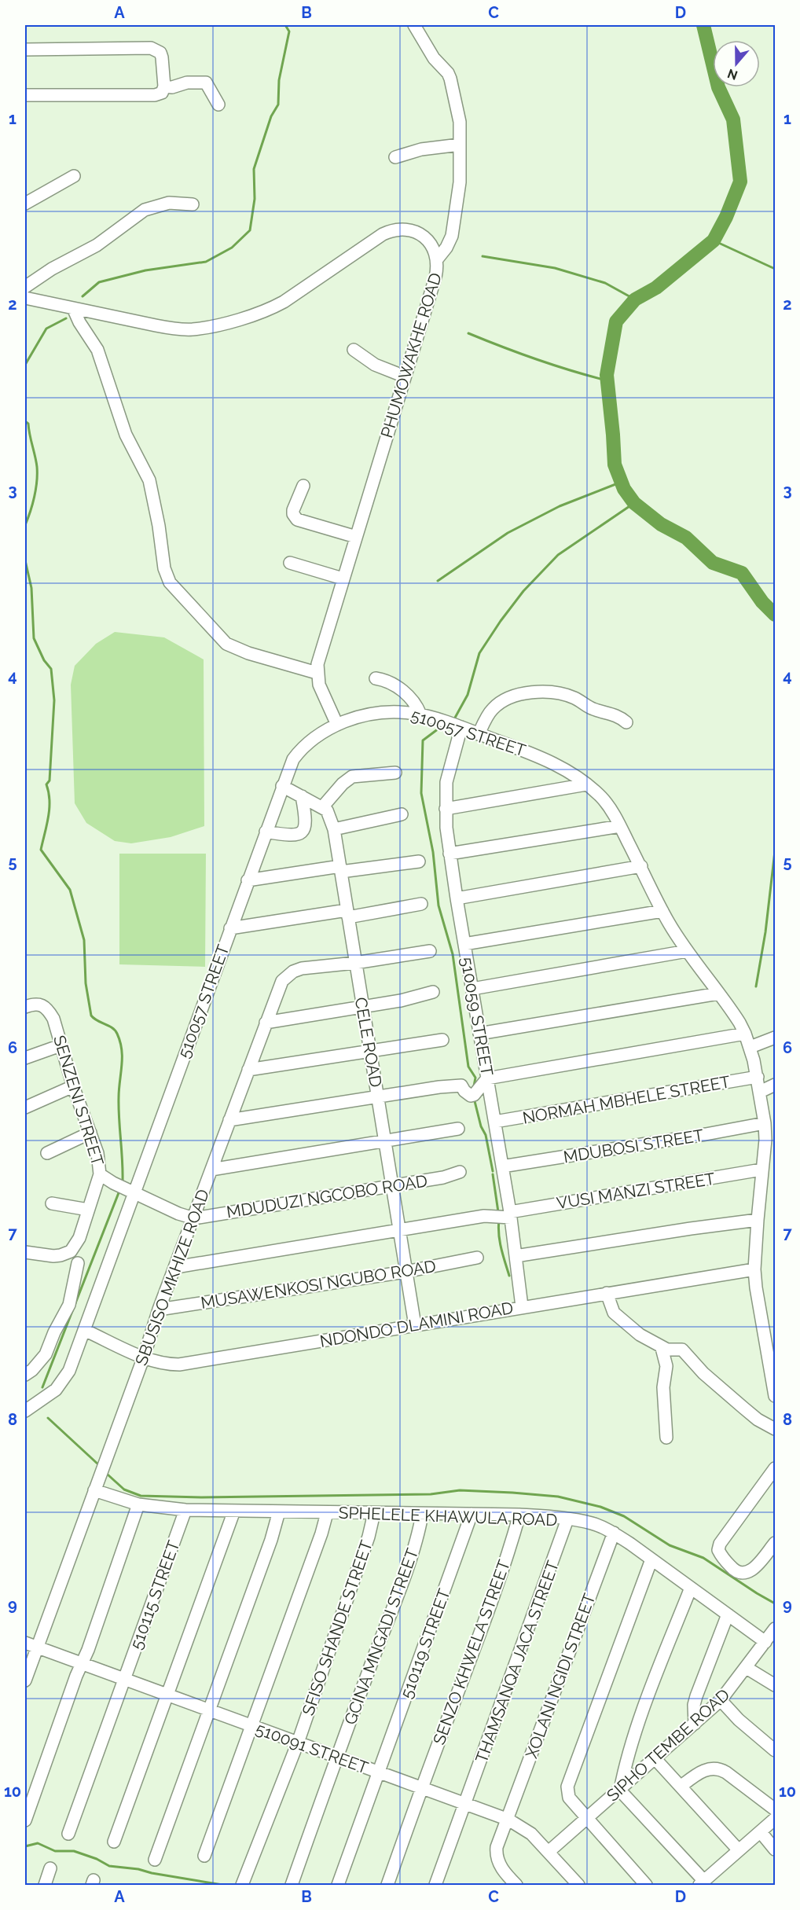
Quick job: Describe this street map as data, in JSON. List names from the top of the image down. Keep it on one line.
{"streets":{"street":["PHUMOWAKHE ROAD","510057 STREET","510059 STREET","CELE ROAD","NORMAH MBHELE STREET","SENZENI STREET","MDUBOSI STREET","VUSI MANZI STREET","MDUDUZI NGCOBO ROAD","SBUSISO MKHIZE ROAD","MUSAWENKOSI NGUBO ROAD","NDONDO DLAMINI ROAD","SPHELELE KHAWULA ROAD","510115 STREET","SFISO SHANDE STREET","GCINA MNGADI STREET","510119 STREET","SENZO KHWELA STREET","THAMSANQA JACA STREET","XOLANI NGIDI STREET","SIPHO TEMBE ROAD","510091 STREET"]},"crossings":[["PHUMOWAKHE ROAD","510057 STREET"],["510057 STREET","510059 STREET"],["510057 STREET","NORMAH MBHELE STREET"],["510057 STREET","MDUBOSI STREET"],["510057 STREET","VUSI MANZI STREET"],["510057 STREET","NDONDO DLAMINI ROAD"],["510059 STREET","NORMAH MBHELE STREET"],["510059 STREET","MDUBOSI STREET"],["510059 STREET","VUSI MANZI STREET"],["510059 STREET","NDONDO DLAMINI ROAD"],["CELE ROAD","MDUDUZI NGCOBO ROAD"],["CELE ROAD","SBUSISO MKHIZE ROAD"],["CELE ROAD","MUSAWENKOSI NGUBO ROAD"],["CELE ROAD","NDONDO DLAMINI ROAD"],["MDUDUZI NGCOBO ROAD","SBUSISO MKHIZE ROAD"],["SBUSISO MKHIZE ROAD","MUSAWENKOSI NGUBO ROAD"],["SBUSISO MKHIZE ROAD","NDONDO DLAMINI ROAD"],["SBUSISO MKHIZE ROAD","SPHELELE KHAWULA ROAD"],["SBUSISO MKHIZE ROAD","510091 STREET"],["SPHELELE KHAWULA ROAD","510115 STREET"],["SPHELELE KHAWULA ROAD","SFISO SHANDE STREET"],["SPHELELE KHAWULA ROAD","GCINA MNGADI STREET"],["SPHELELE KHAWULA ROAD","510119 STREET"],["SPHELELE KHAWULA ROAD","SENZO KHWELA STREET"],["SPHELELE KHAWULA ROAD","THAMSANQA JACA STREET"],["SPHELELE KHAWULA ROAD","XOLANI NGIDI STREET"],["SPHELELE KHAWULA ROAD","SIPHO TEMBE ROAD"],["510115 STREET","510091 STREET"],["SFISO SHANDE STREET","510091 STREET"],["GCINA MNGADI STREET","510091 STREET"],["510119 STREET","510091 STREET"],["SENZO KHWELA STREET","510091 STREET"],["THAMSANQA JACA STREET","510091 STREET"],["XOLANI NGIDI STREET","510091 STREET"],["SIPHO TEMBE ROAD","510091 STREET"]],"north":"bottom","grid":{"columns":["A","B","C","D"],"rows":["1","2","3","4","5","6","7","8","9","10"]}}
